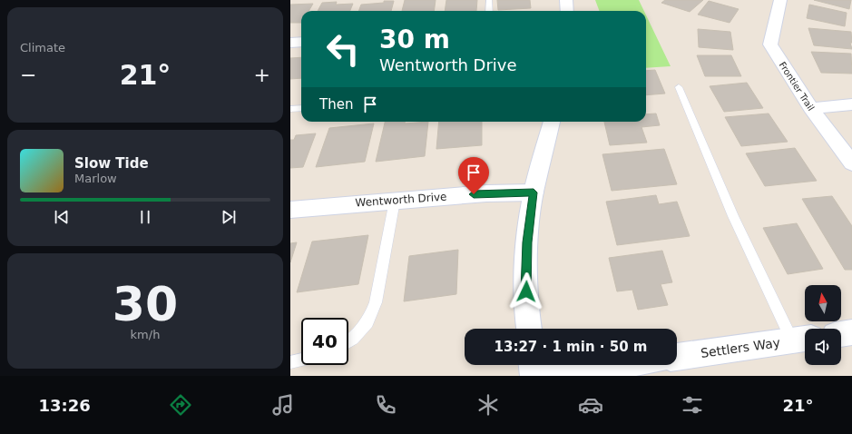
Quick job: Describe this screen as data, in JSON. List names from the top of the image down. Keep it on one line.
{"streets":{"street":["Frontier Trail","Wentworth Drive","Settlers Way"]},"north":"top","page":{"tile":["Climate",["30","km/h"]],"turn":["30 m","Wentworth Drive"],"heat":["−","21°","+"],"then":"Then","song":["Slow Tide","Marlow"],"limit":"40","trip":"13:27 · 1 min · 50 m","tabs":["13:26","21°"]}}
